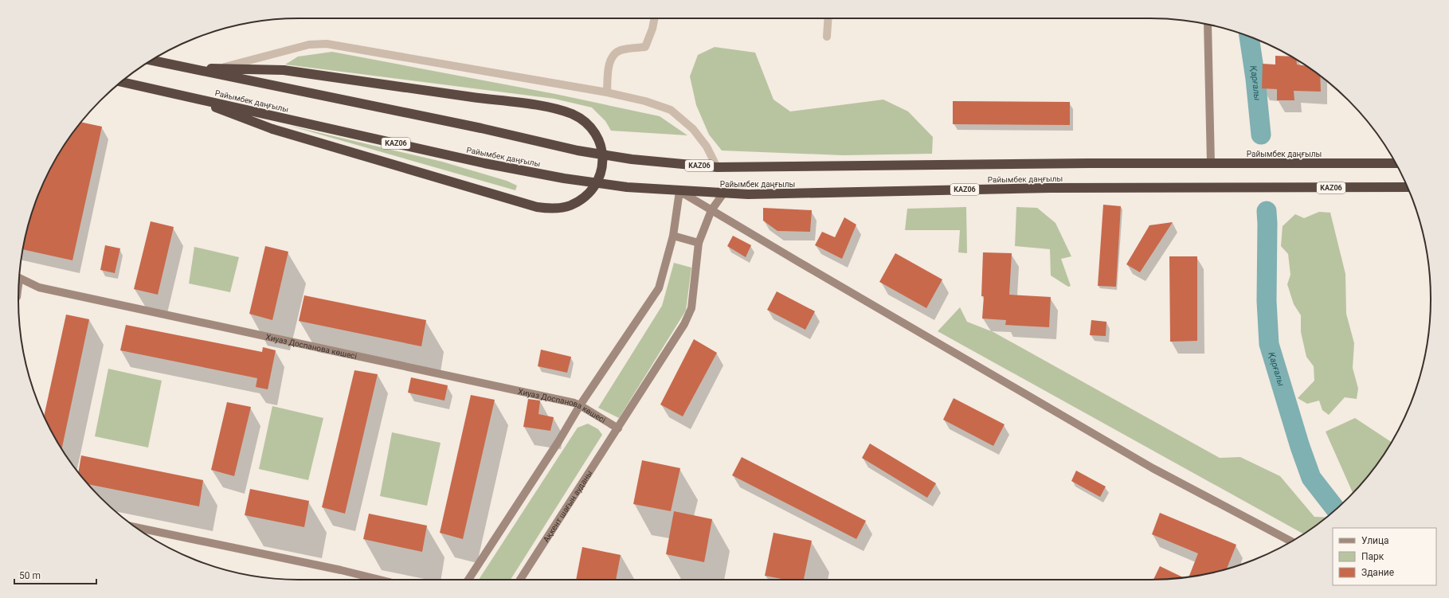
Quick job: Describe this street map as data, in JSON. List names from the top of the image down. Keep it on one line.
{"streets":{"highway":["Райымбек даңғылы","KАZ06"],"street":["Хиуаз Доспанова көшесі","Ақкент шағын ауданы"]},"crossings":[["Райымбек даңғылы","Ақкент шағын ауданы"],["Хиуаз Доспанова көшесі","Ақкент шағын ауданы"]],"water":["Қарғалы"],"legend":["Улица","Парк","Здание"],"scale_bar":"50 m"}
